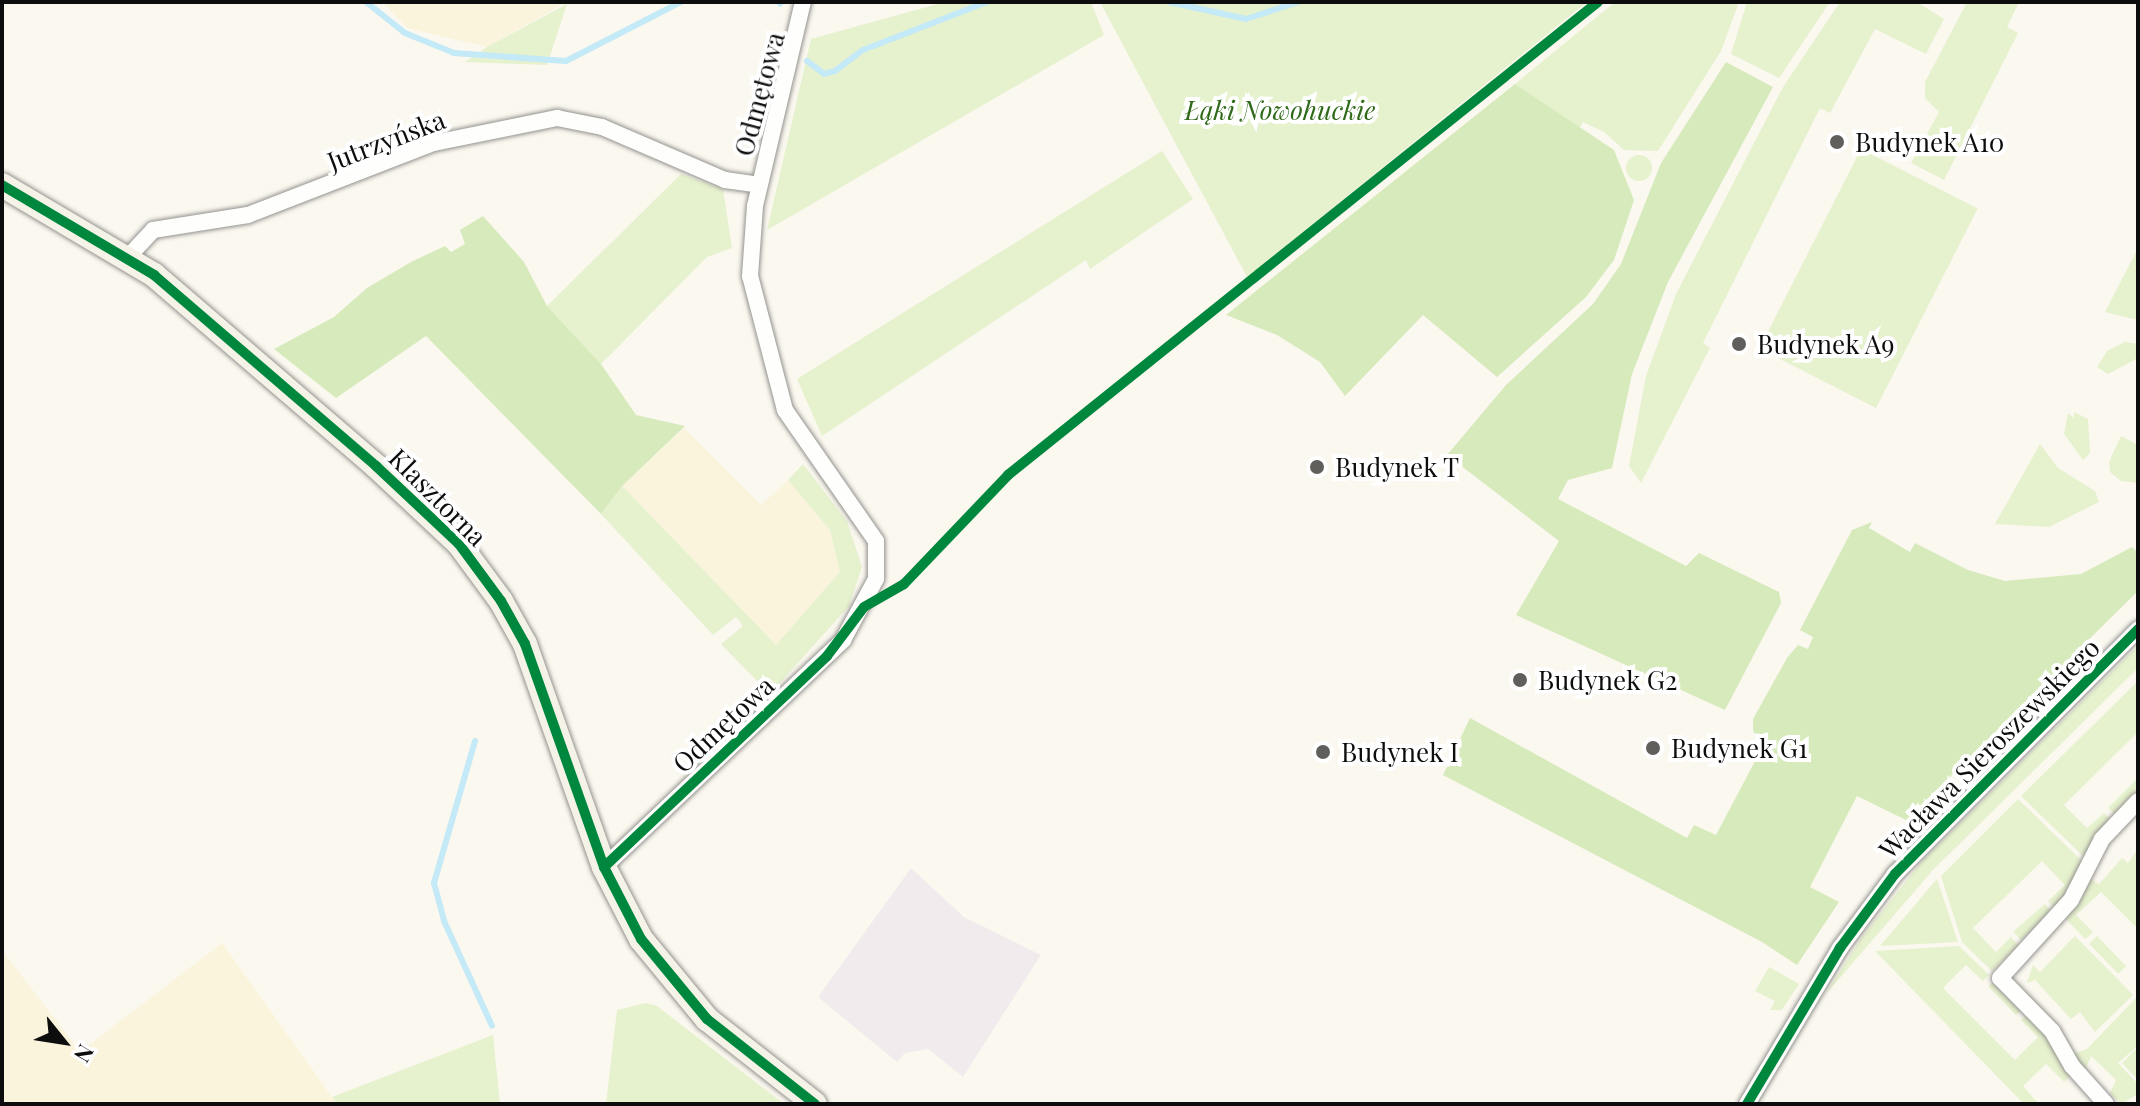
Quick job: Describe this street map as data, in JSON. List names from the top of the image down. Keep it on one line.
{"streets":{"street":["Odmętowa","Jutrzyńska","Klasztorna","Wacława Sieroszewskiego"]},"crossings":[["Odmętowa","Jutrzyńska"],["Odmętowa","Klasztorna"],["Jutrzyńska","Klasztorna"]],"parks":["Łąki Nowohuckie"],"places":["Budynek A10","Budynek A9","Budynek T","Budynek G2","Budynek G1","Budynek I"],"north":"bottom right"}
